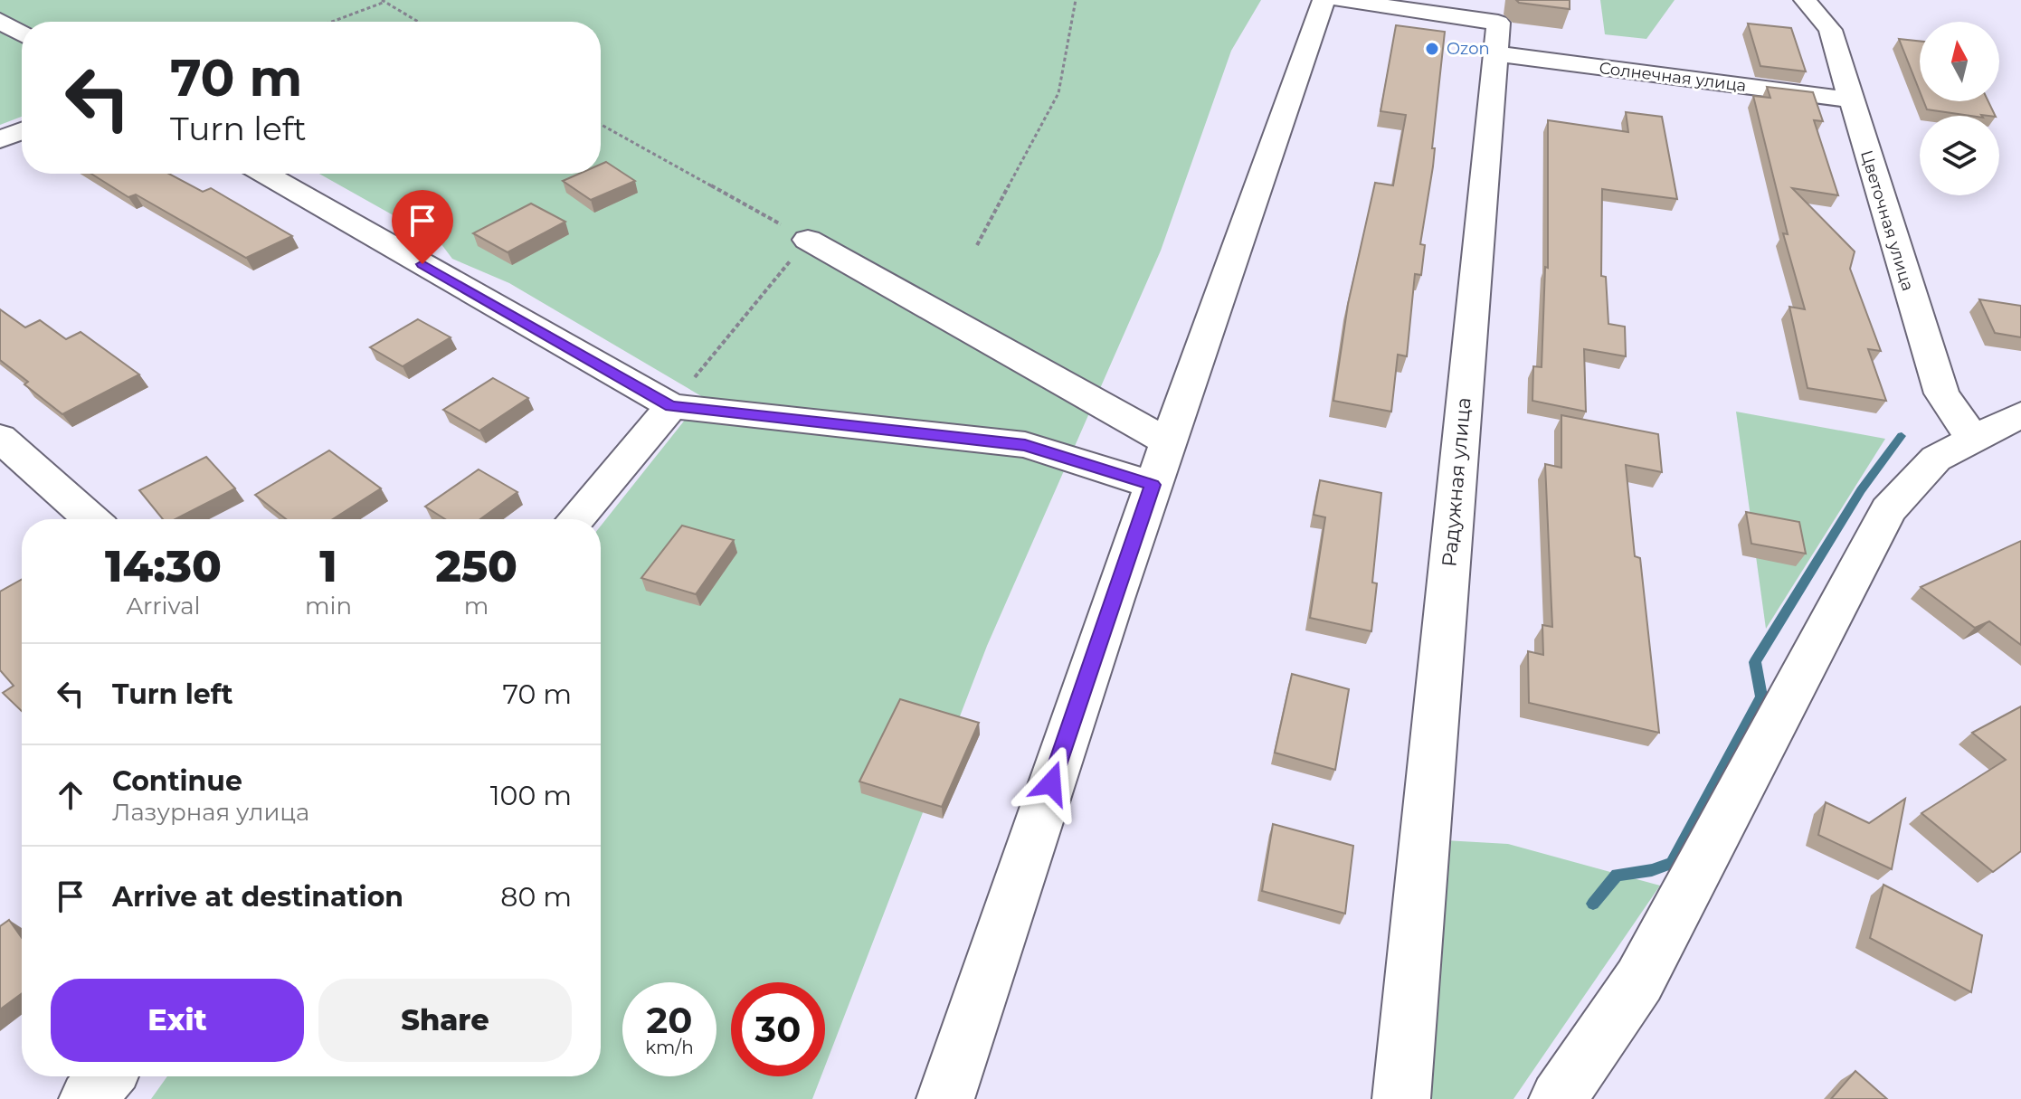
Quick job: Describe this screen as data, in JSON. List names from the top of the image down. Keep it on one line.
{"streets":{"street":["Солнечная улица","Цветочная улица","Радужная улица"]},"crossings":[["Солнечная улица","Цветочная улица"],["Солнечная улица","Радужная улица"]],"places":["Ozon"],"north":"top","page":{"turn":["70 m","Turn left"],"eta":["14:30","Arrival","1","min","250","m"],"list":[{"name":"Turn left","value":"70 m"},{"name":"Continue","note":"Лазурная улица","value":"100 m"},{"name":"Arrive at destination","value":"80 m"}],"buttons":["Exit","Share"],"speed":"20 km/h","limit":"30"}}
